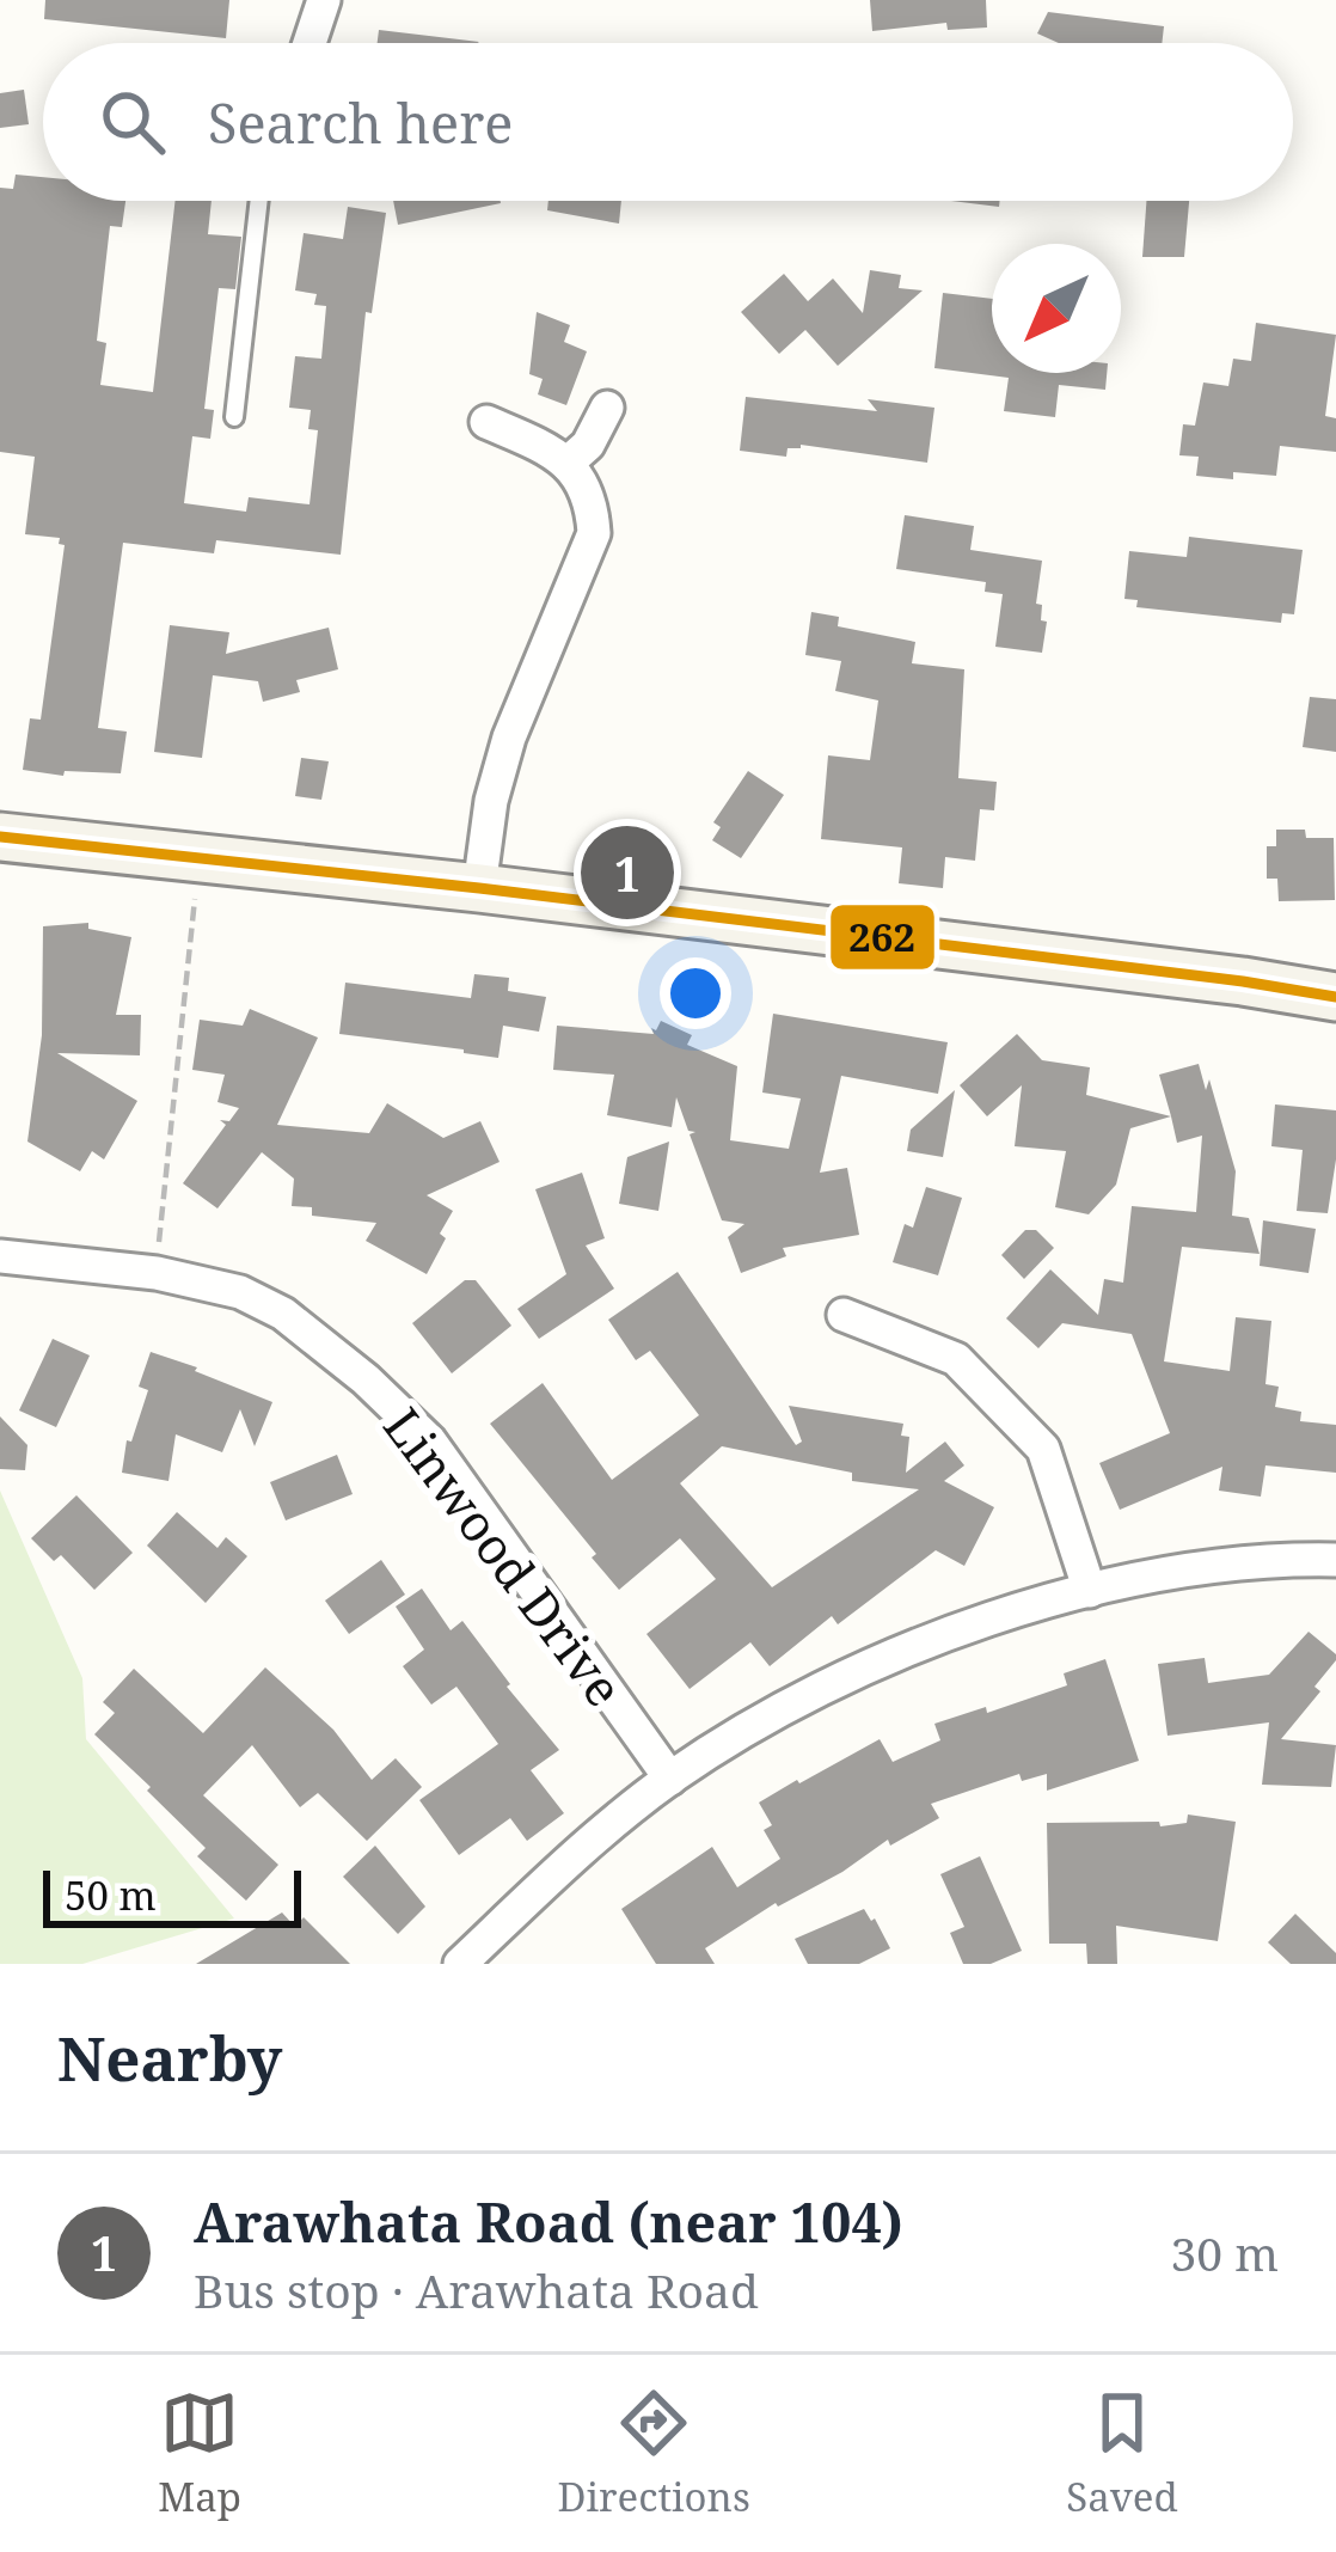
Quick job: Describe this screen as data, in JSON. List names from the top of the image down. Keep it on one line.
{"streets":{"street":["Linwood Drive"]},"lines":["transit line 262"],"scale_bar":"50 m","north":"bottom left","page":{"search":"Search here","pins":"1","scale":"50 m","heading":"Nearby","list":[{"mark":"1","name":"Arawhata Road (near 104)","note":"Bus stop · Arawhata Road","value":"30 m"}],"nav":["Map","Directions","Saved"]}}
